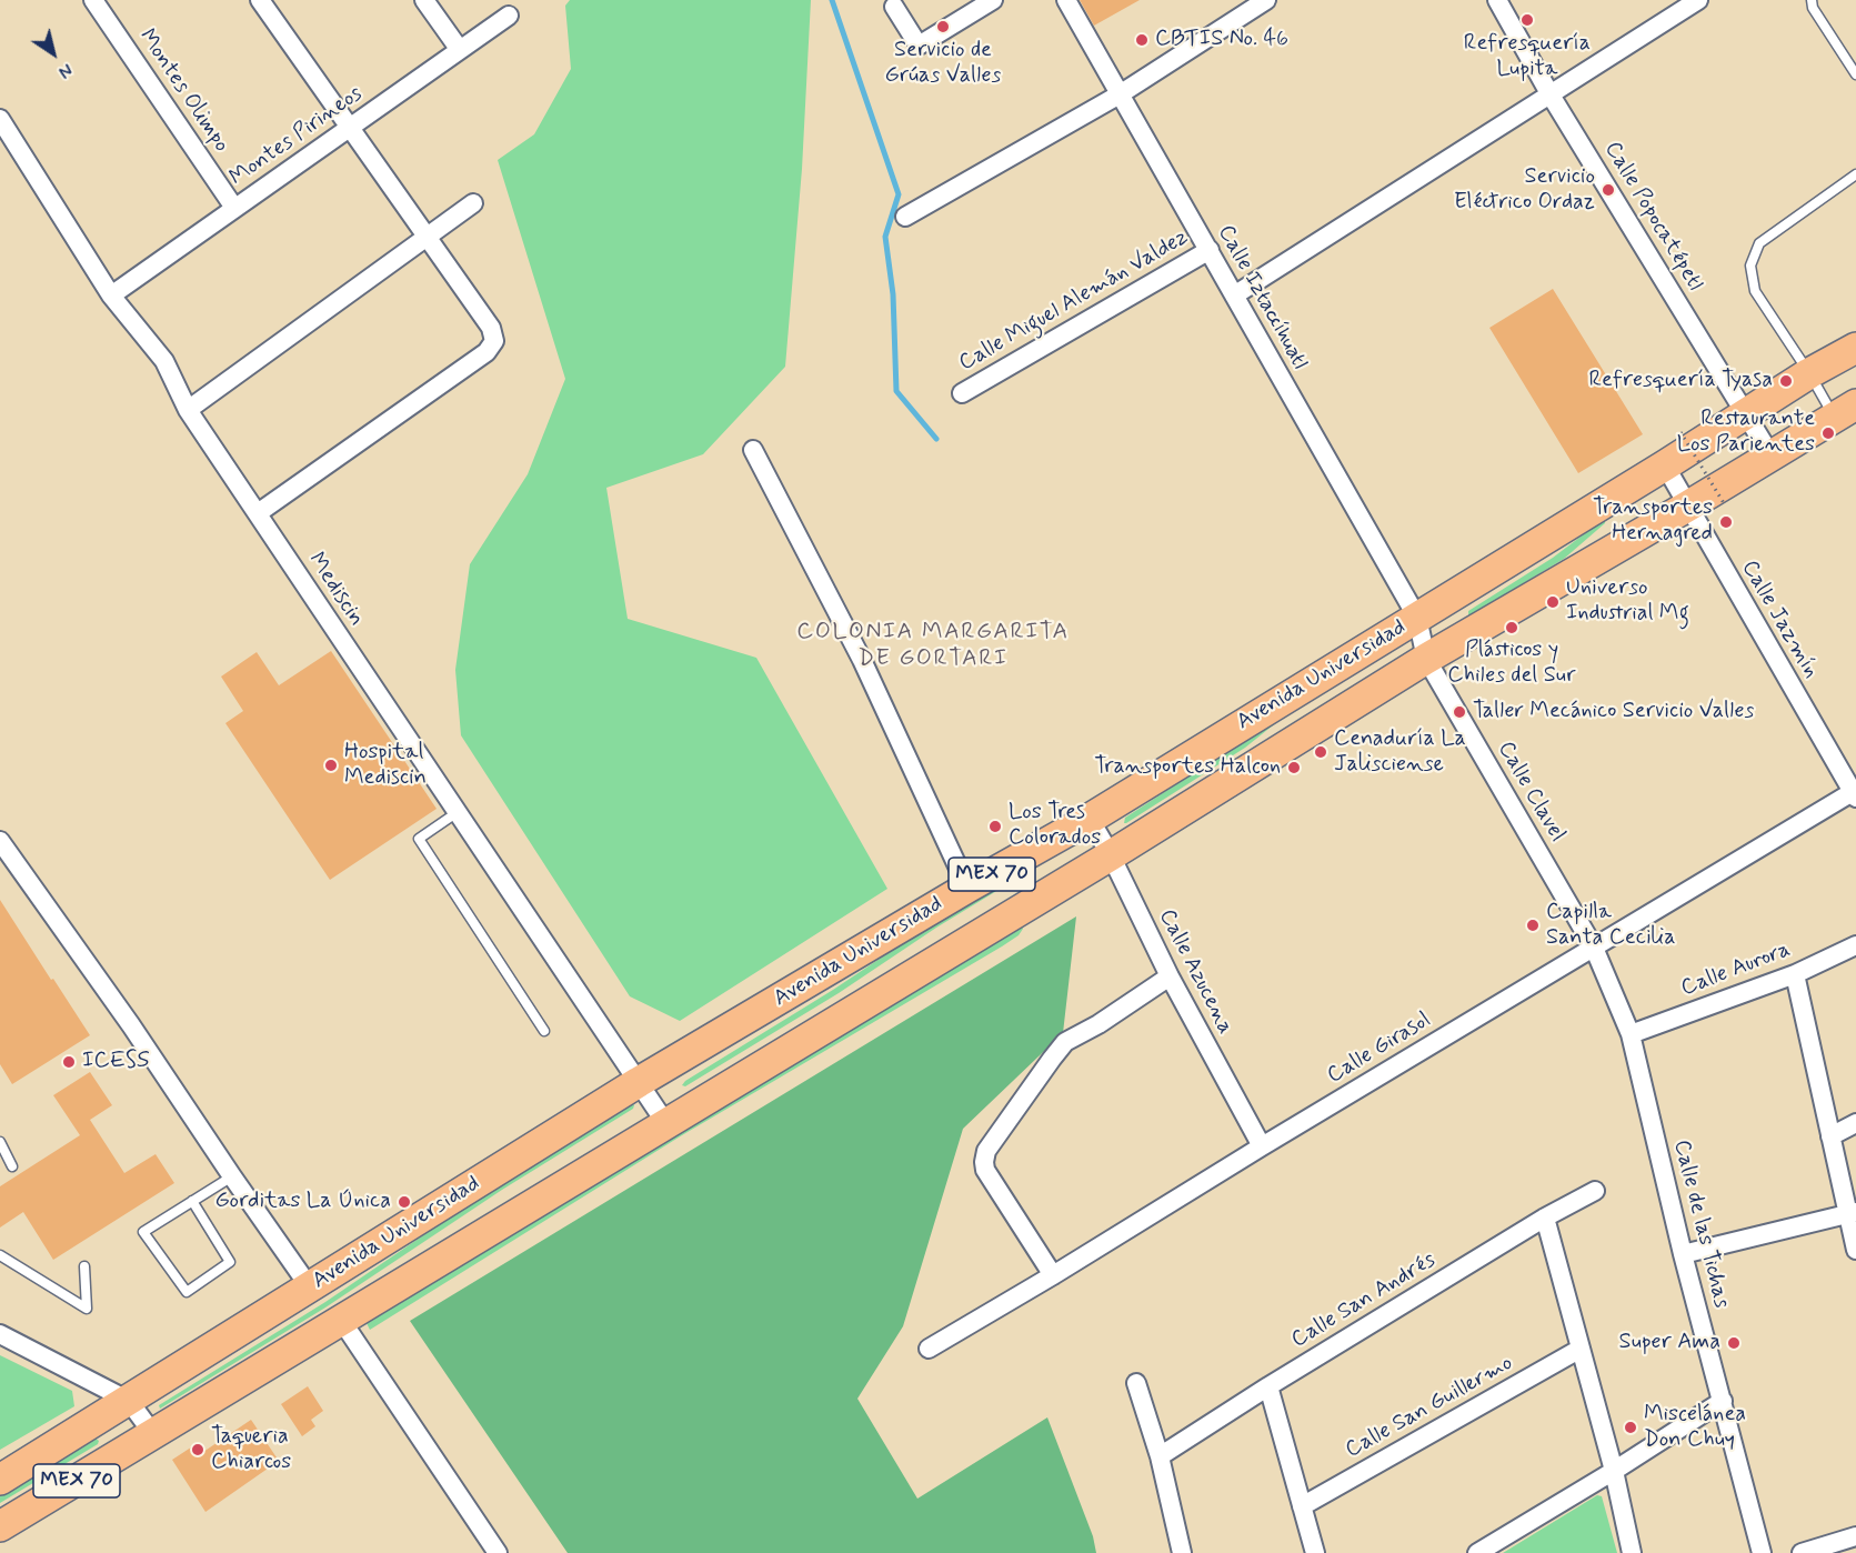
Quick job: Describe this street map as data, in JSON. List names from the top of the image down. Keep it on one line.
{"streets":{"main road":["Avenida Universidad","MEX 70"],"street":["Montes Olimpo","Montes Pirineos","Calle Popocatépetl","Calle Iztaccíhuatl","Calle Miguel Alemán Valdez","Mediscin","Calle Jazmín","Calle Clavel","Calle Aurora","Calle Azucena","Calle Girasol","Calle de las Tichas","Calle San Andrés","Calle San Guillermo"]},"crossings":[["Montes Olimpo","Montes Pirineos"],["Montes Pirineos","Mediscin"],["Calle Popocatépetl","Avenida Universidad"],["Calle Iztaccíhuatl","Calle Miguel Alemán Valdez"],["Calle Iztaccíhuatl","Avenida Universidad"],["Calle Iztaccíhuatl","Calle Clavel"],["Mediscin","Avenida Universidad"],["Calle Jazmín","Avenida Universidad"],["Calle Jazmín","Calle Girasol"],["Avenida Universidad","Calle Clavel"],["Avenida Universidad","Calle Azucena"],["Calle Clavel","Calle Girasol"],["Calle Clavel","Calle de las Tichas"],["Calle Aurora","Calle de las Tichas"],["Calle Azucena","Calle Girasol"],["Calle Girasol","Calle de las Tichas"]],"districts":["COLONIA MARGARITA DE GORTARI"],"places":["Refresquería Lupita","Servicio de Grúas Valles","CBTIS No. 46","Servicio Eléctrico Ordaz","Refresquería Tyasa","Restaurante Los Parientes","Transportes Hernagred","Universo Industrial Mg","Plásticos y Chiles del Sur","Taller Mecánico Servicio Valles","Cenaduría La Jalisciense","Hospital Mediscin","Transportes Halcon","Los Tres Colorados","Capilla Santa Cecilia","ICESS","Gorditas La Única","Super Ama","Miscelánea Don Chuy","Taqueria Chiarcos"],"north":"bottom right"}
